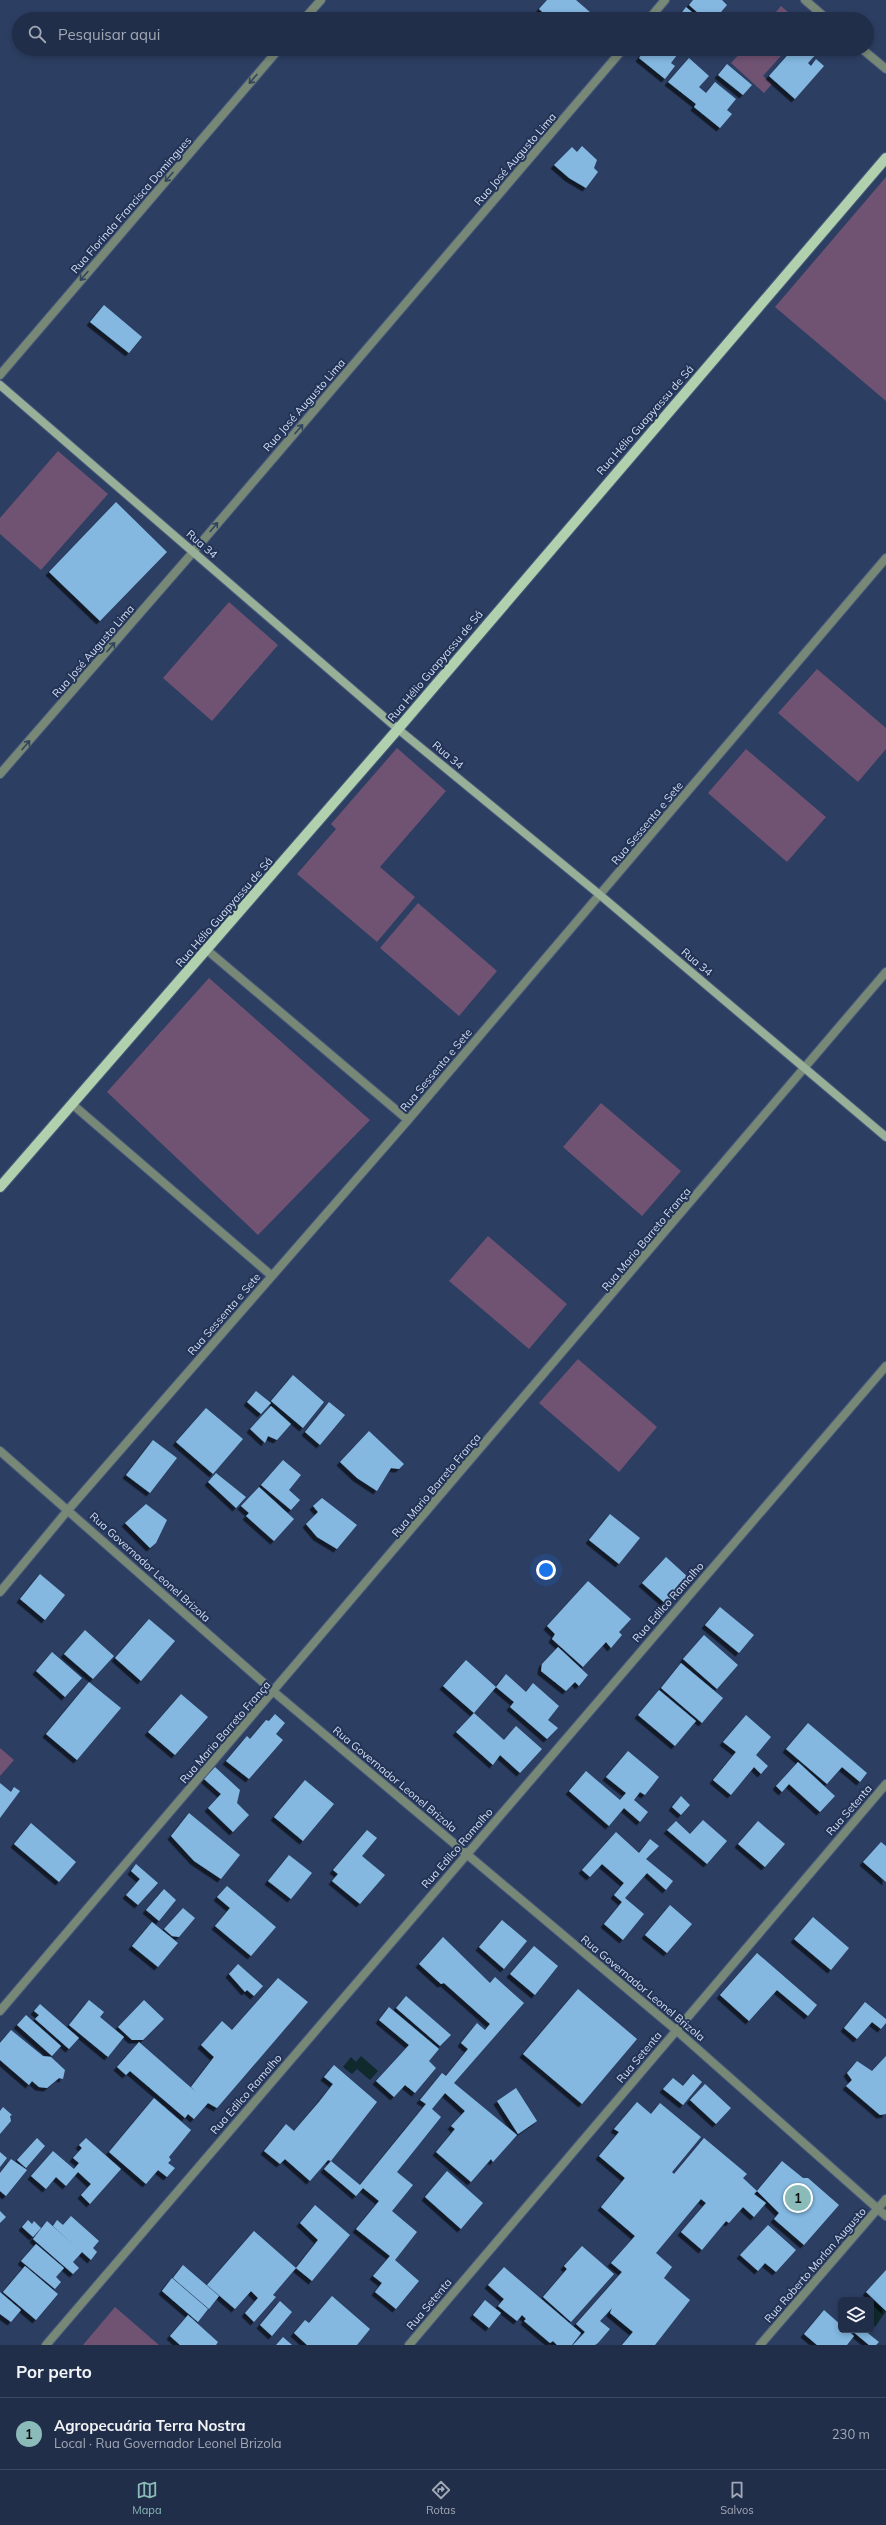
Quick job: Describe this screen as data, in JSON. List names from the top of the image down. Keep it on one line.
{"streets":{"main road":["Rua Hélio Guapyassu de Sá"],"street":["Rua José Augusto Lima","Rua Florinda Francisca Domingues","Rua 34","Rua Sessenta e Sete","Rua Mario Barreto França","Rua Governador Leonel Brizola","Rua Edilco Ramalho","Rua Setenta","Rua Roberto Morlan Augusto"]},"crossings":[["Rua José Augusto Lima","Rua 34"],["Rua Hélio Guapyassu de Sá","Rua 34"],["Rua 34","Rua Sessenta e Sete"],["Rua 34","Rua Mario Barreto França"],["Rua Sessenta e Sete","Rua Governador Leonel Brizola"],["Rua Mario Barreto França","Rua Governador Leonel Brizola"],["Rua Governador Leonel Brizola","Rua Edilco Ramalho"],["Rua Governador Leonel Brizola","Rua Setenta"],["Rua Governador Leonel Brizola","Rua Roberto Morlan Augusto"]],"one_way":["Rua José Augusto Lima","Rua Florinda Francisca Domingues"],"page":{"search":"Pesquisar aqui","pins":"1","heading":"Por perto","list":[{"mark":"1","name":"Agropecuária Terra Nostra","note":"Local · Rua Governador Leonel Brizola","value":"230 m"}],"nav":["Mapa","Rotas","Salvos"]}}
